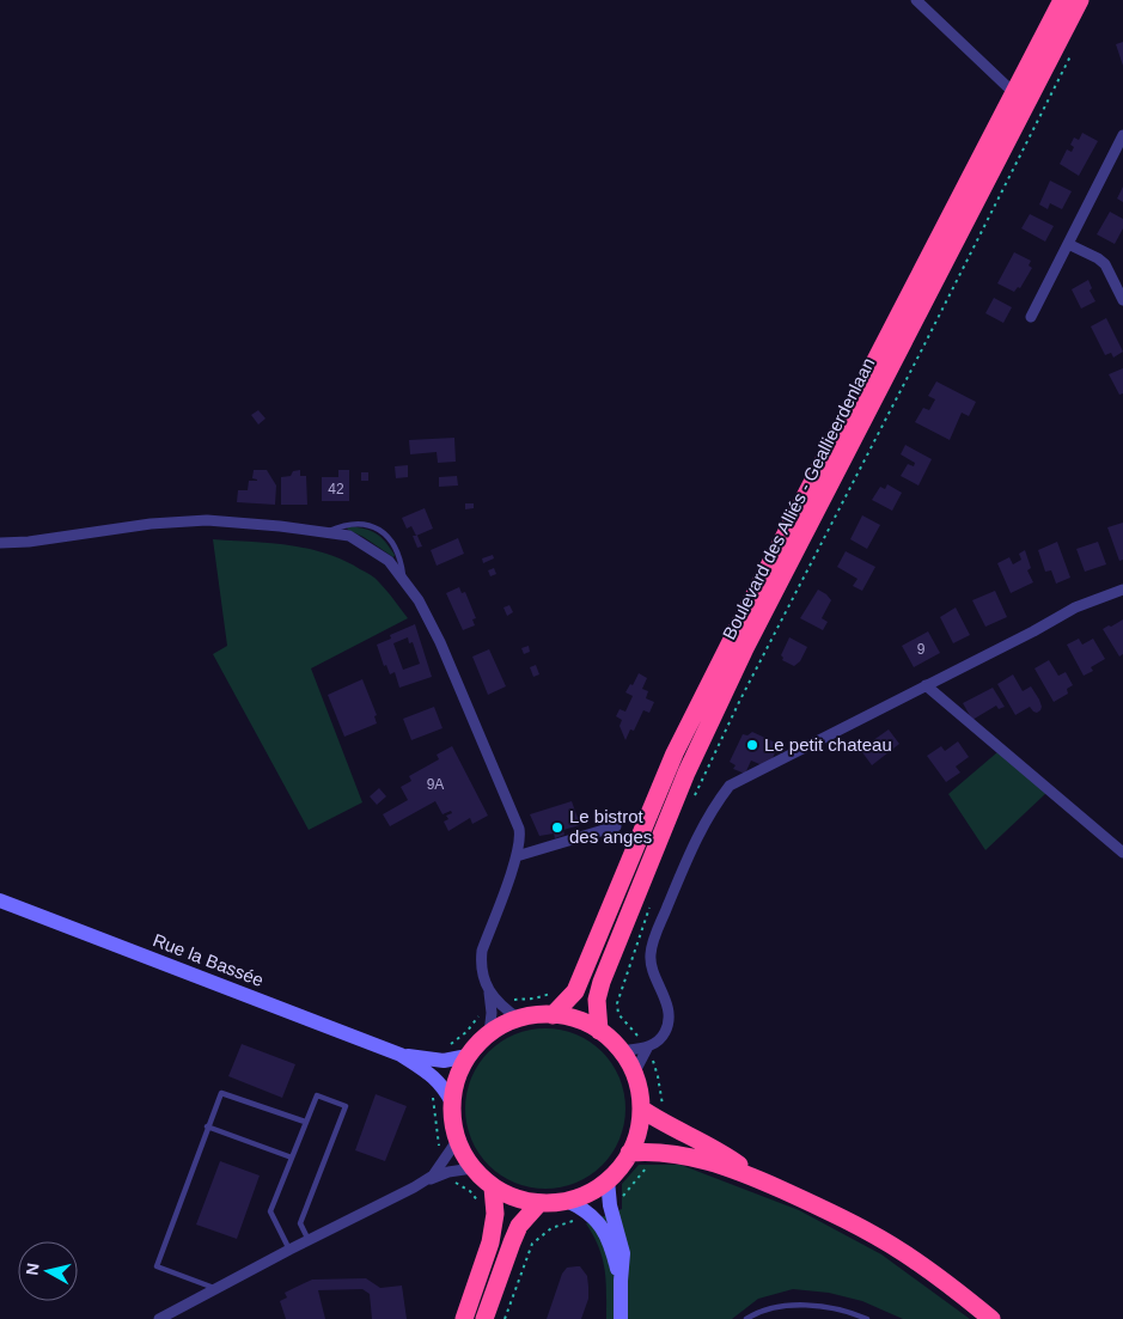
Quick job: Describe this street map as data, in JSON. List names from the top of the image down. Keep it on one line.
{"streets":{"highway":["Boulevard des Alliés - Geallieerdenlaan"],"main road":["Rue la Bassée"]},"crossings":[["Boulevard des Alliés - Geallieerdenlaan","Rue la Bassée"]],"places":["Le petit chateau","Le bistrot des anges"],"house_numbers":["42","9","9A"],"north":"left"}
